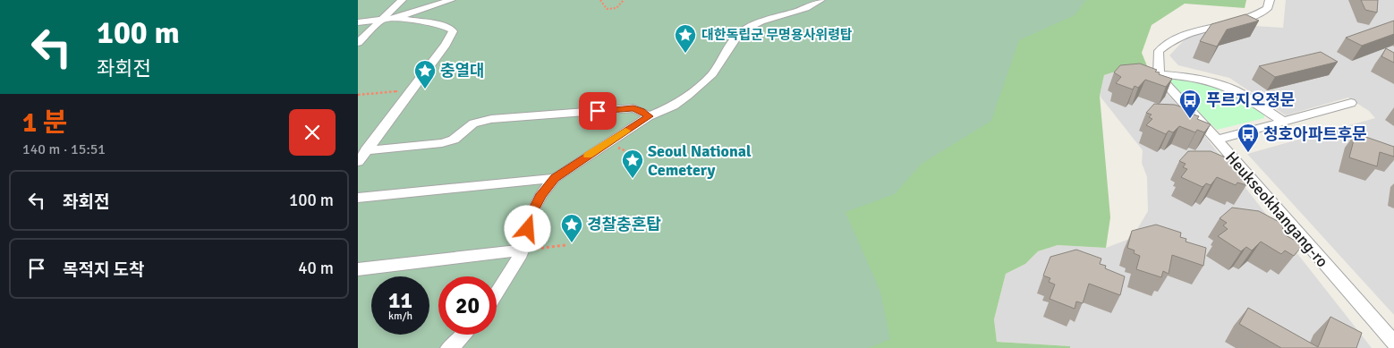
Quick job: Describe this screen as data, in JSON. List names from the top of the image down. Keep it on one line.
{"streets":{"street":["Heukseokhangang-ro"]},"places":{"place":["대한독립군 무명용사위령탑","충열대","Seoul National Cemetery","경찰충혼탑"],"bus stop":["푸르지오정문","청호아파트후문"]},"page":{"turn":["100 m","좌회전"],"heading":["1 분","140 m · 15:51"],"list":[{"name":"좌회전","value":"100 m"},{"name":"목적지 도착","value":"40 m"}],"speed":"11 km/h","limit":"20"}}
